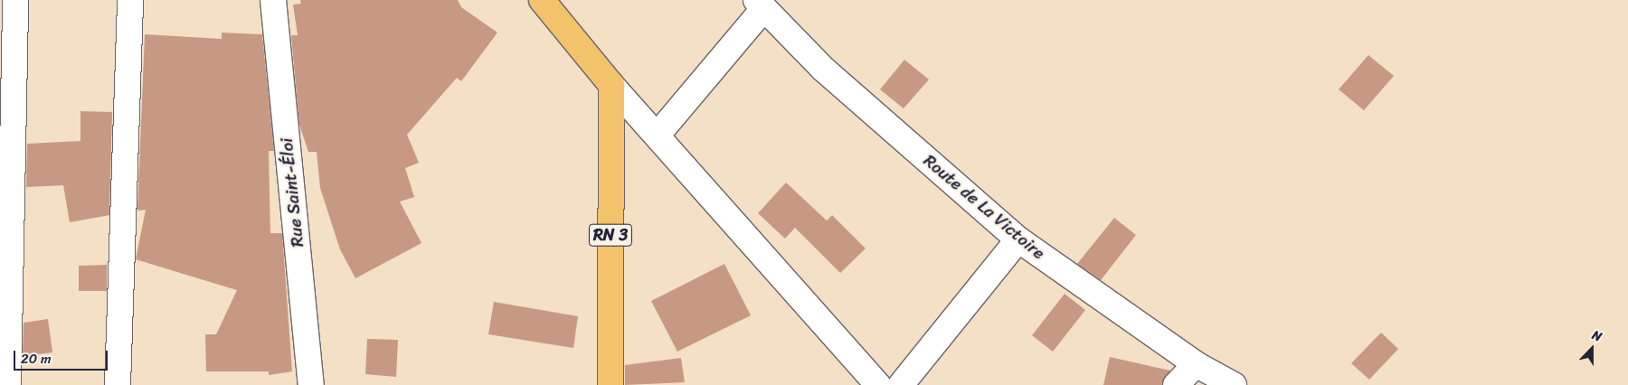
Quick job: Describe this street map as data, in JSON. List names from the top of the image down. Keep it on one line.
{"streets":{"main road":["RN 3"],"street":["Rue Saint-Éloi","Route de La Victoire"]},"scale_bar":"20 m","north":"top"}
